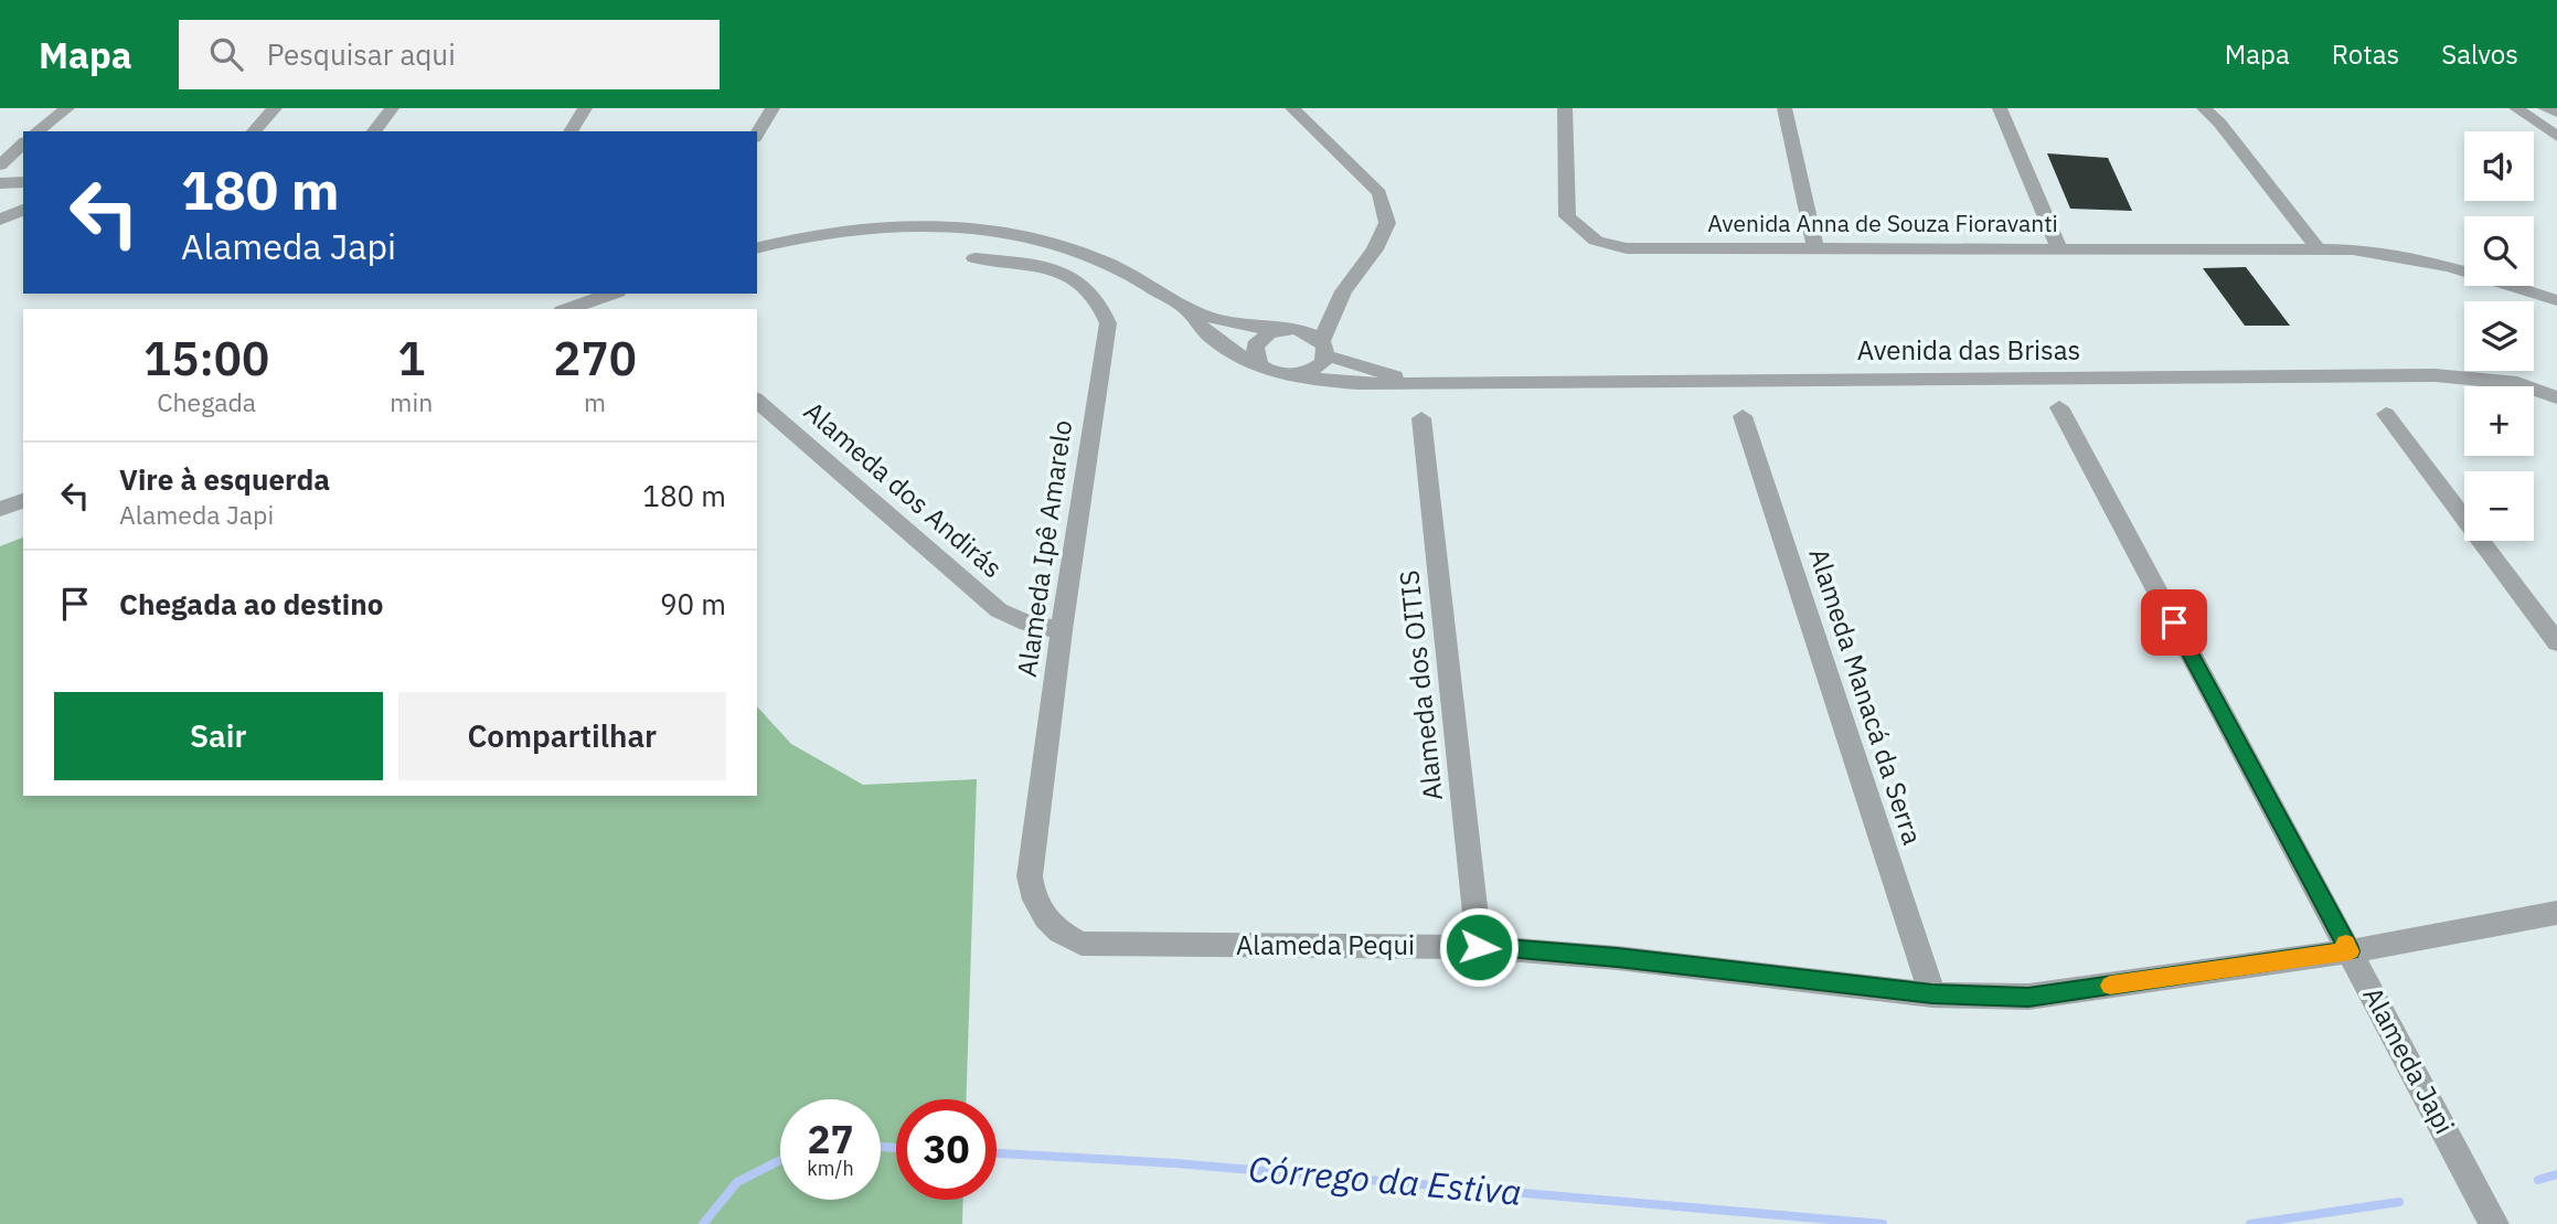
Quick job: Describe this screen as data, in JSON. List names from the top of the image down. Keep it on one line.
{"streets":{"street":["Avenida Anna de Souza Fioravanti","Avenida das Brisas","Alameda dos Andirás","Alameda Ipê Amarelo","Alameda dos OITIS","Alameda Manacá da Serra","Alameda Pequi","Alameda Japi"]},"crossings":[["Alameda dos Andirás","Alameda Ipê Amarelo"],["Alameda Ipê Amarelo","Alameda Pequi"],["Alameda dos OITIS","Alameda Pequi"],["Alameda Manacá da Serra","Alameda Pequi"],["Alameda Pequi","Alameda Japi"]],"water":["Córrego da Estiva"],"page":{"header":"Mapa","search":"Pesquisar aqui","nav":["Mapa","Rotas","Salvos"],"map_buttons":["+","−"],"turn":["180 m","Alameda Japi"],"eta":["15:00","Chegada","1","min","270","m"],"list":[{"name":"Vire à esquerda","note":"Alameda Japi","value":"180 m"},{"name":"Chegada ao destino","value":"90 m"}],"buttons":["Sair","Compartilhar"],"speed":"27 km/h","limit":"30"}}
